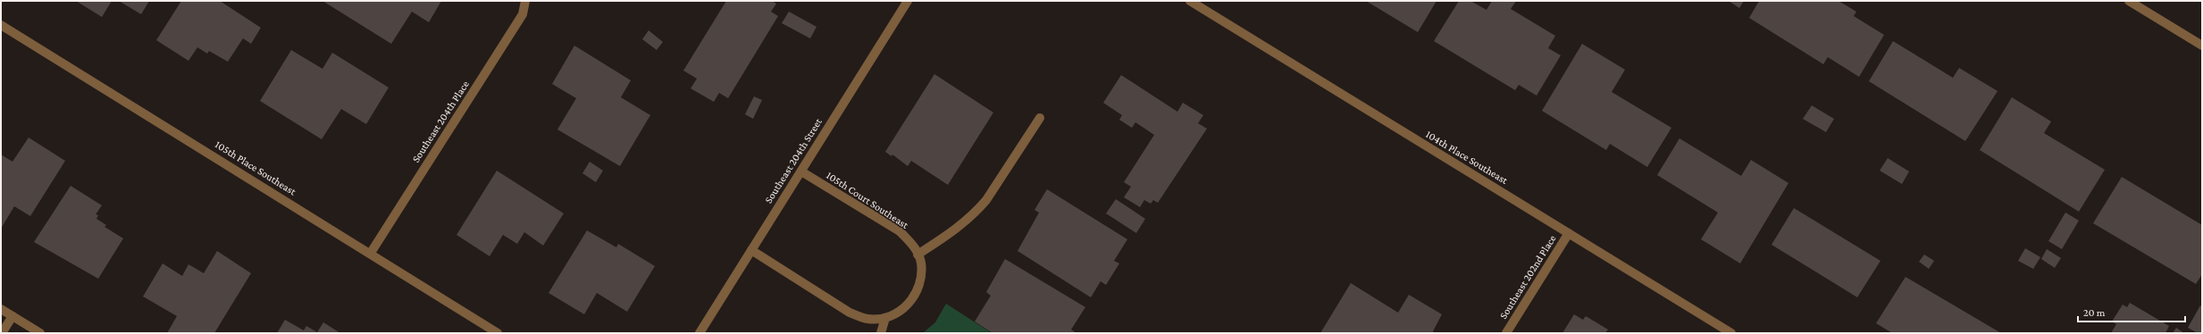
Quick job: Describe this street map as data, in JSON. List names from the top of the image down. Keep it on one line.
{"streets":{"street":["Southeast 204th Place","104th Place Southeast","Southeast 204th Street","105th Place Southeast","105th Court Southeast","Southeast 202nd Place"]},"crossings":[["Southeast 204th Place","105th Place Southeast"],["104th Place Southeast","Southeast 202nd Place"],["Southeast 204th Street","105th Court Southeast"]],"scale_bar":"20 m"}
